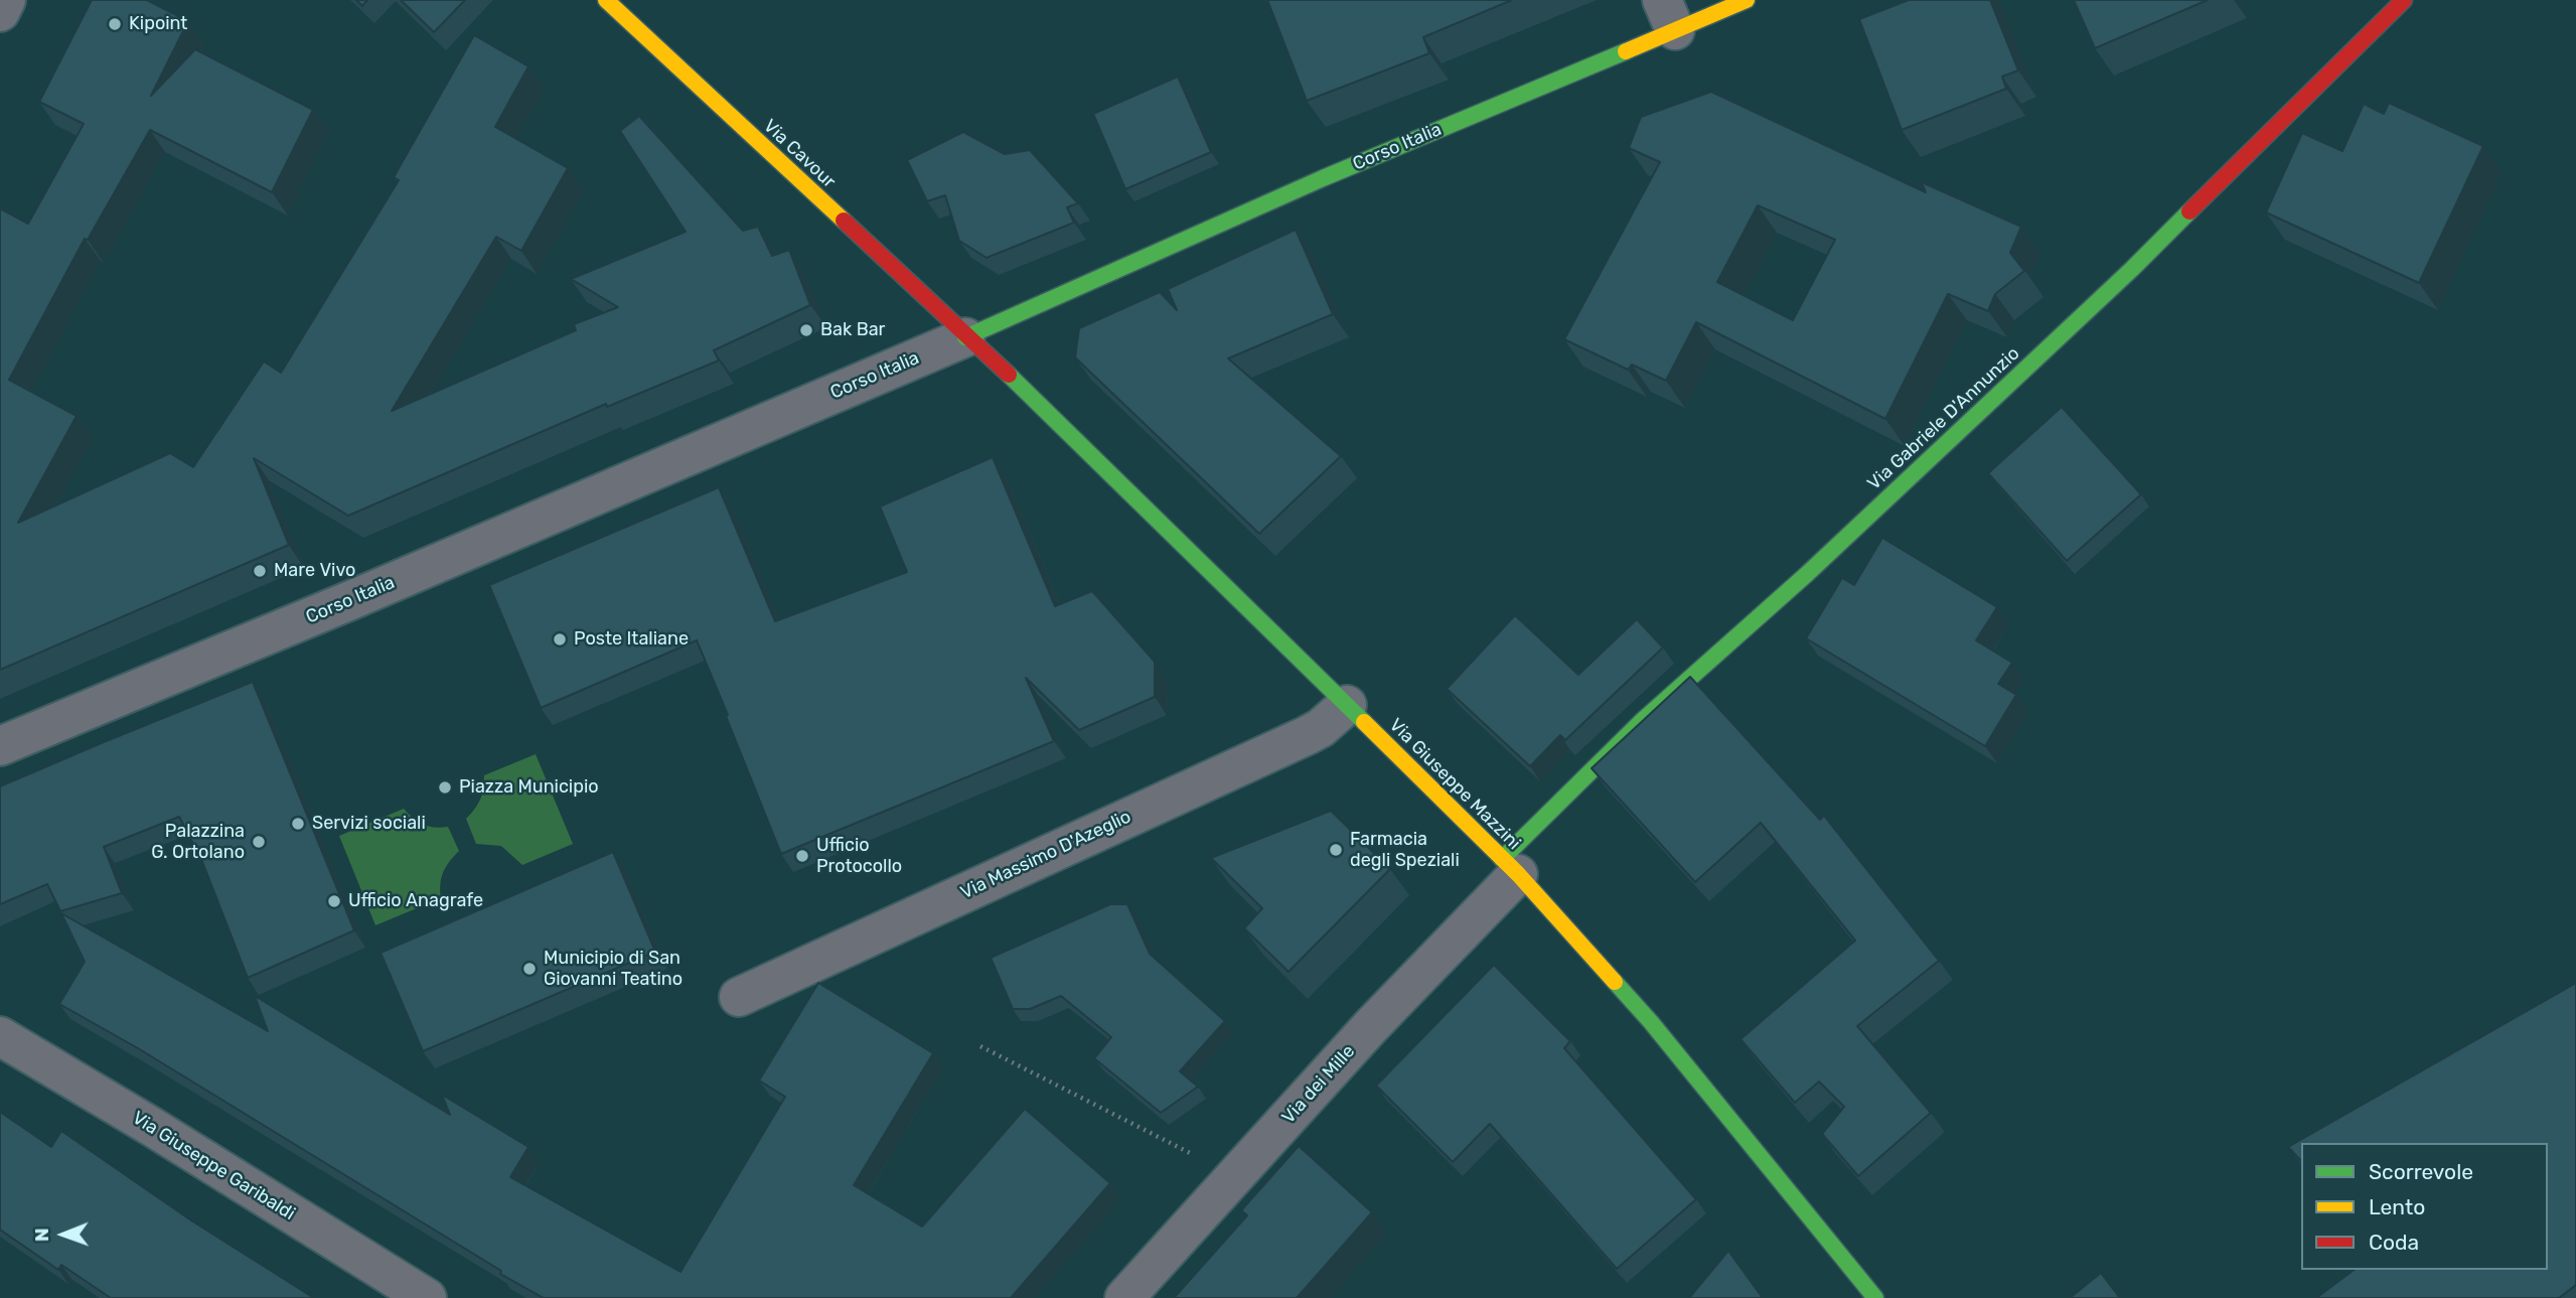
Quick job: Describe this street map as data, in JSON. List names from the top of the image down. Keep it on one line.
{"streets":{"street":["Corso Italia","Via Cavour","Via Gabriele D'Annunzio","Via Giuseppe Mazzini","Via Massimo D'Azeglio","Via dei Mille","Via Giuseppe Garibaldi"]},"crossings":[["Corso Italia","Via Cavour"],["Corso Italia","Via Giuseppe Mazzini"],["Via Cavour","Via Giuseppe Mazzini"],["Via Gabriele D'Annunzio","Via Giuseppe Mazzini"],["Via Gabriele D'Annunzio","Via dei Mille"],["Via Giuseppe Mazzini","Via Massimo D'Azeglio"],["Via Giuseppe Mazzini","Via dei Mille"]],"places":["Kipoint","Bak Bar","Mare Vivo","Poste Italiane","Piazza Municipio","Servizi sociali","Palazzina G. Ortolano","Farmacia degli Speziali","Ufficio Protocollo","Ufficio Anagrafe","Municipio di San Giovanni Teatino"],"legend":["Scorrevole","Lento","Coda"],"north":"left"}
